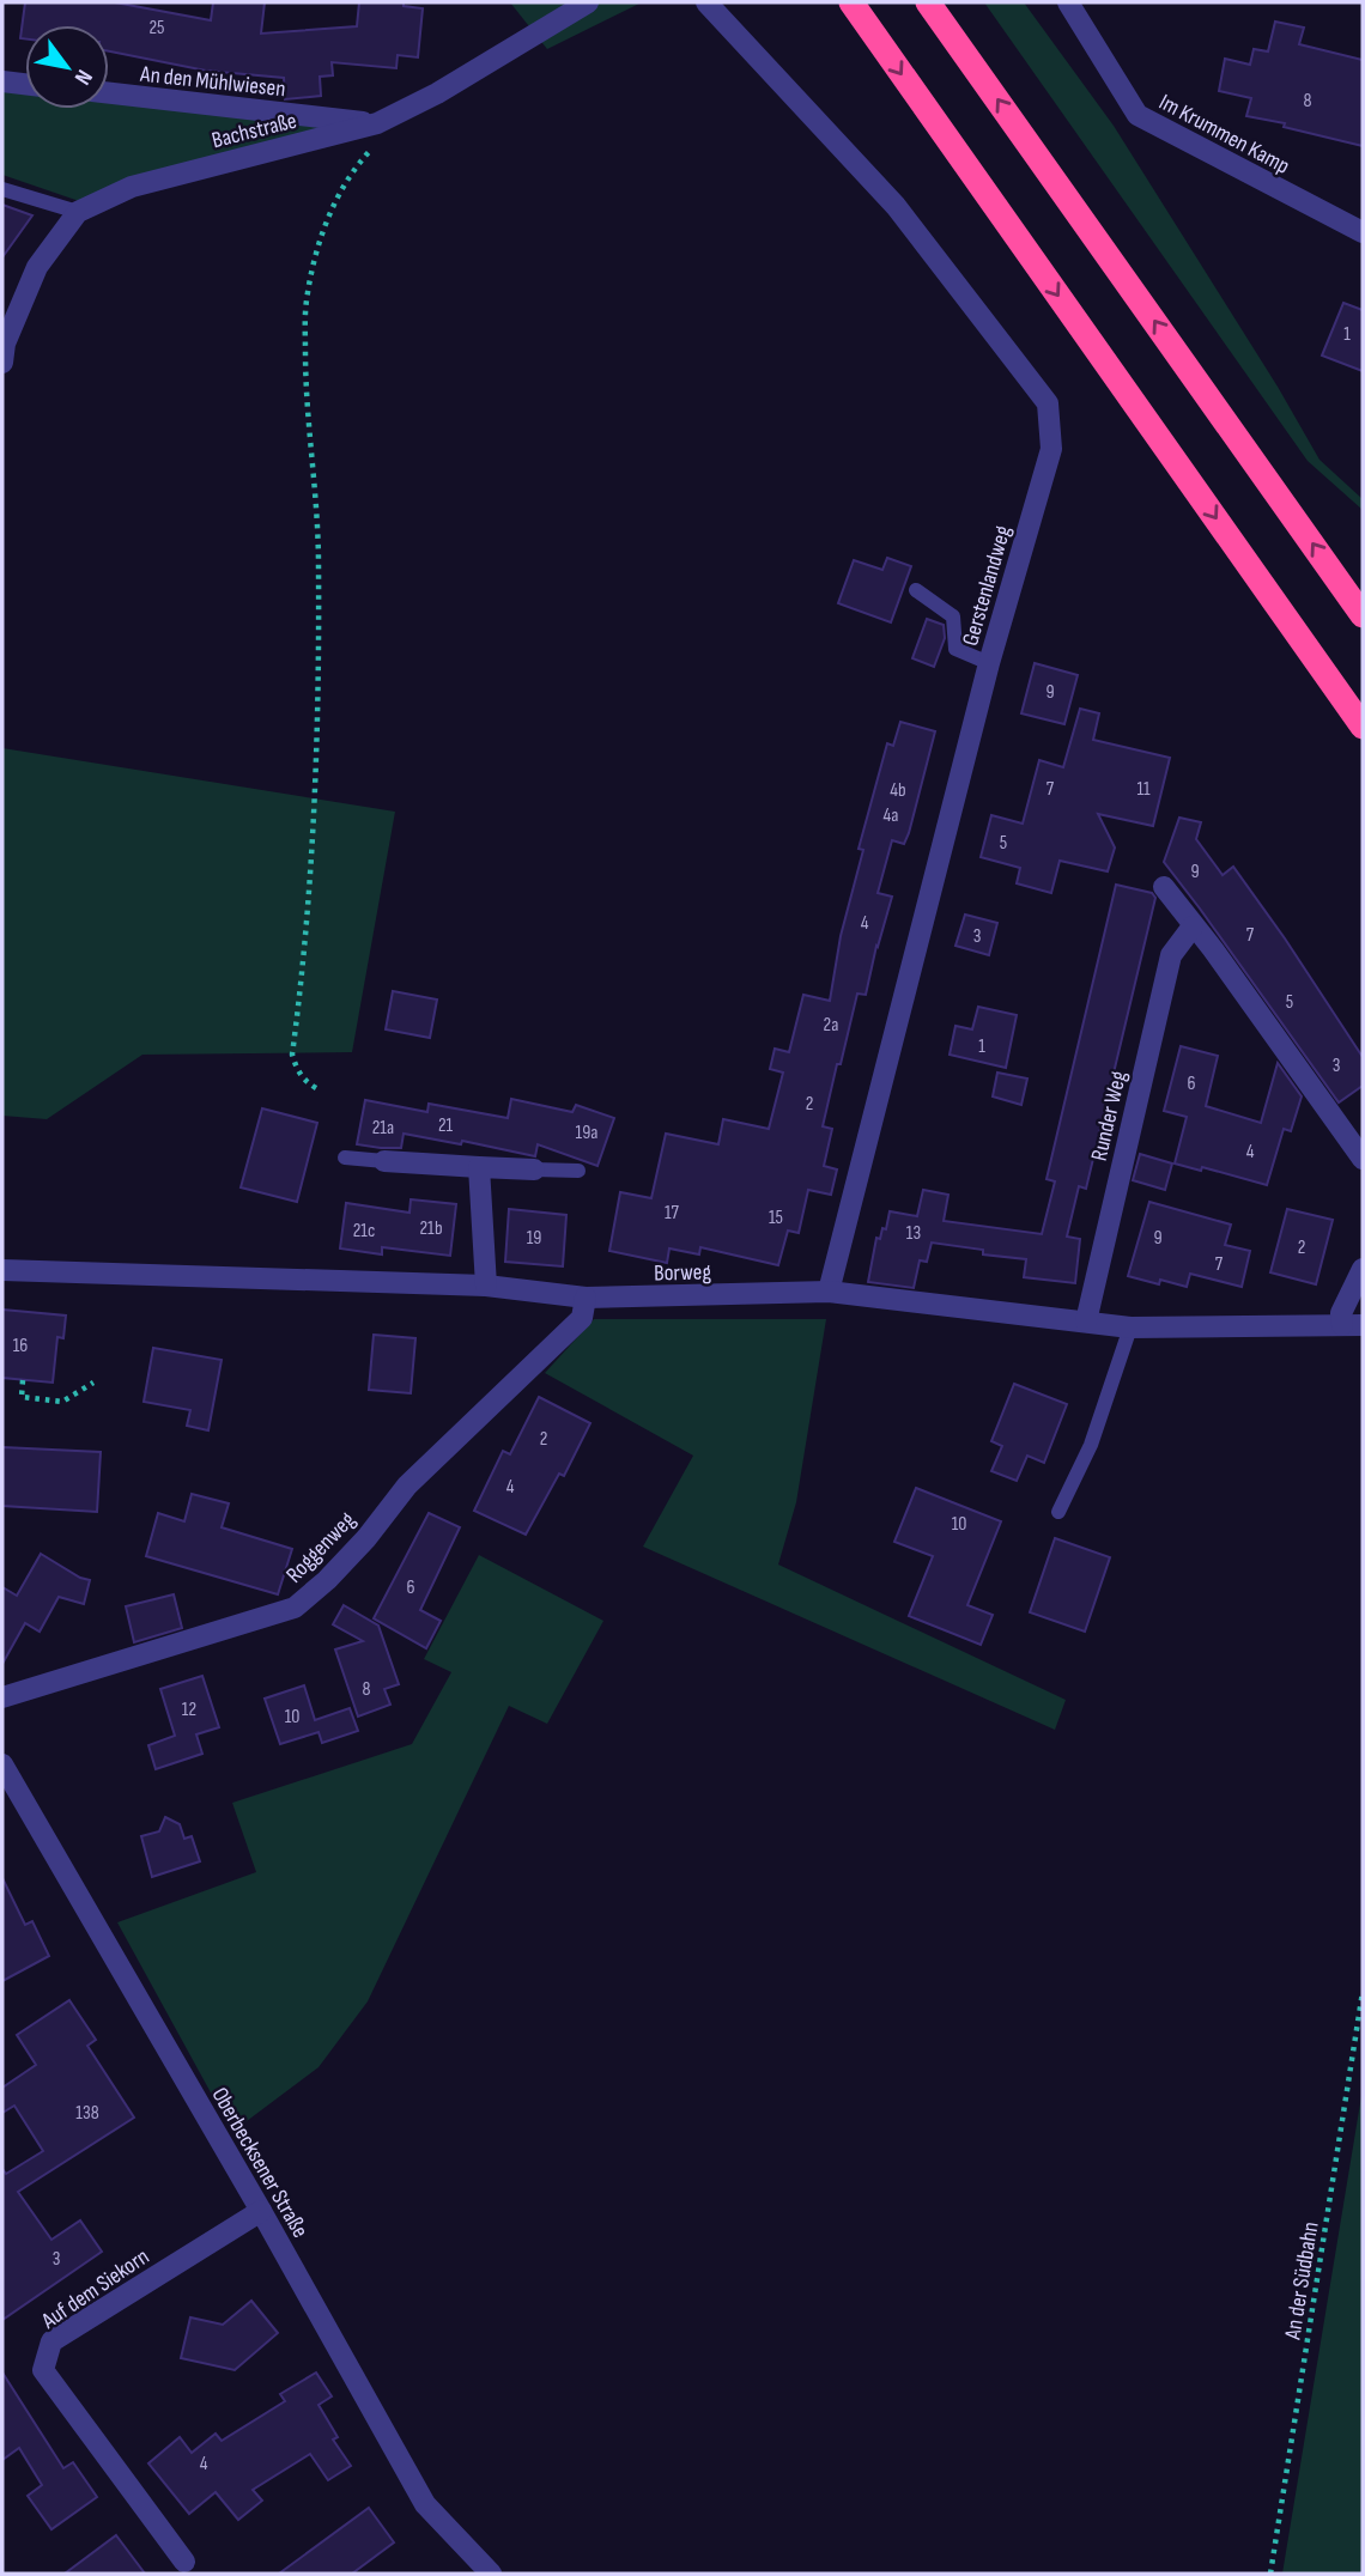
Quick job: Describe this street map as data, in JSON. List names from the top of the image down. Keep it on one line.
{"streets":{"street":["An den Mühlwiesen","Bachstraße","Im Krummen Kamp","Gerstenlandweg","Runder Weg","Borweg","Roggenweg","Oberbecksener Straße","Auf dem Siekorn"],"path":["An der Südbahn"]},"crossings":[["An den Mühlwiesen","Bachstraße"],["Gerstenlandweg","Borweg"],["Runder Weg","Borweg"],["Borweg","Roggenweg"],["Oberbecksener Straße","Auf dem Siekorn"]],"house_numbers":["25","8","1","9","7","11","4b","4a","5","9","4","7","3","5","2a","1","3","6","2","21","21a","19a","4","17","15","21b","21c","13","19","9","2","7","16","2","4","10","6","8","12","10","138","3","4"],"north":"bottom right"}
